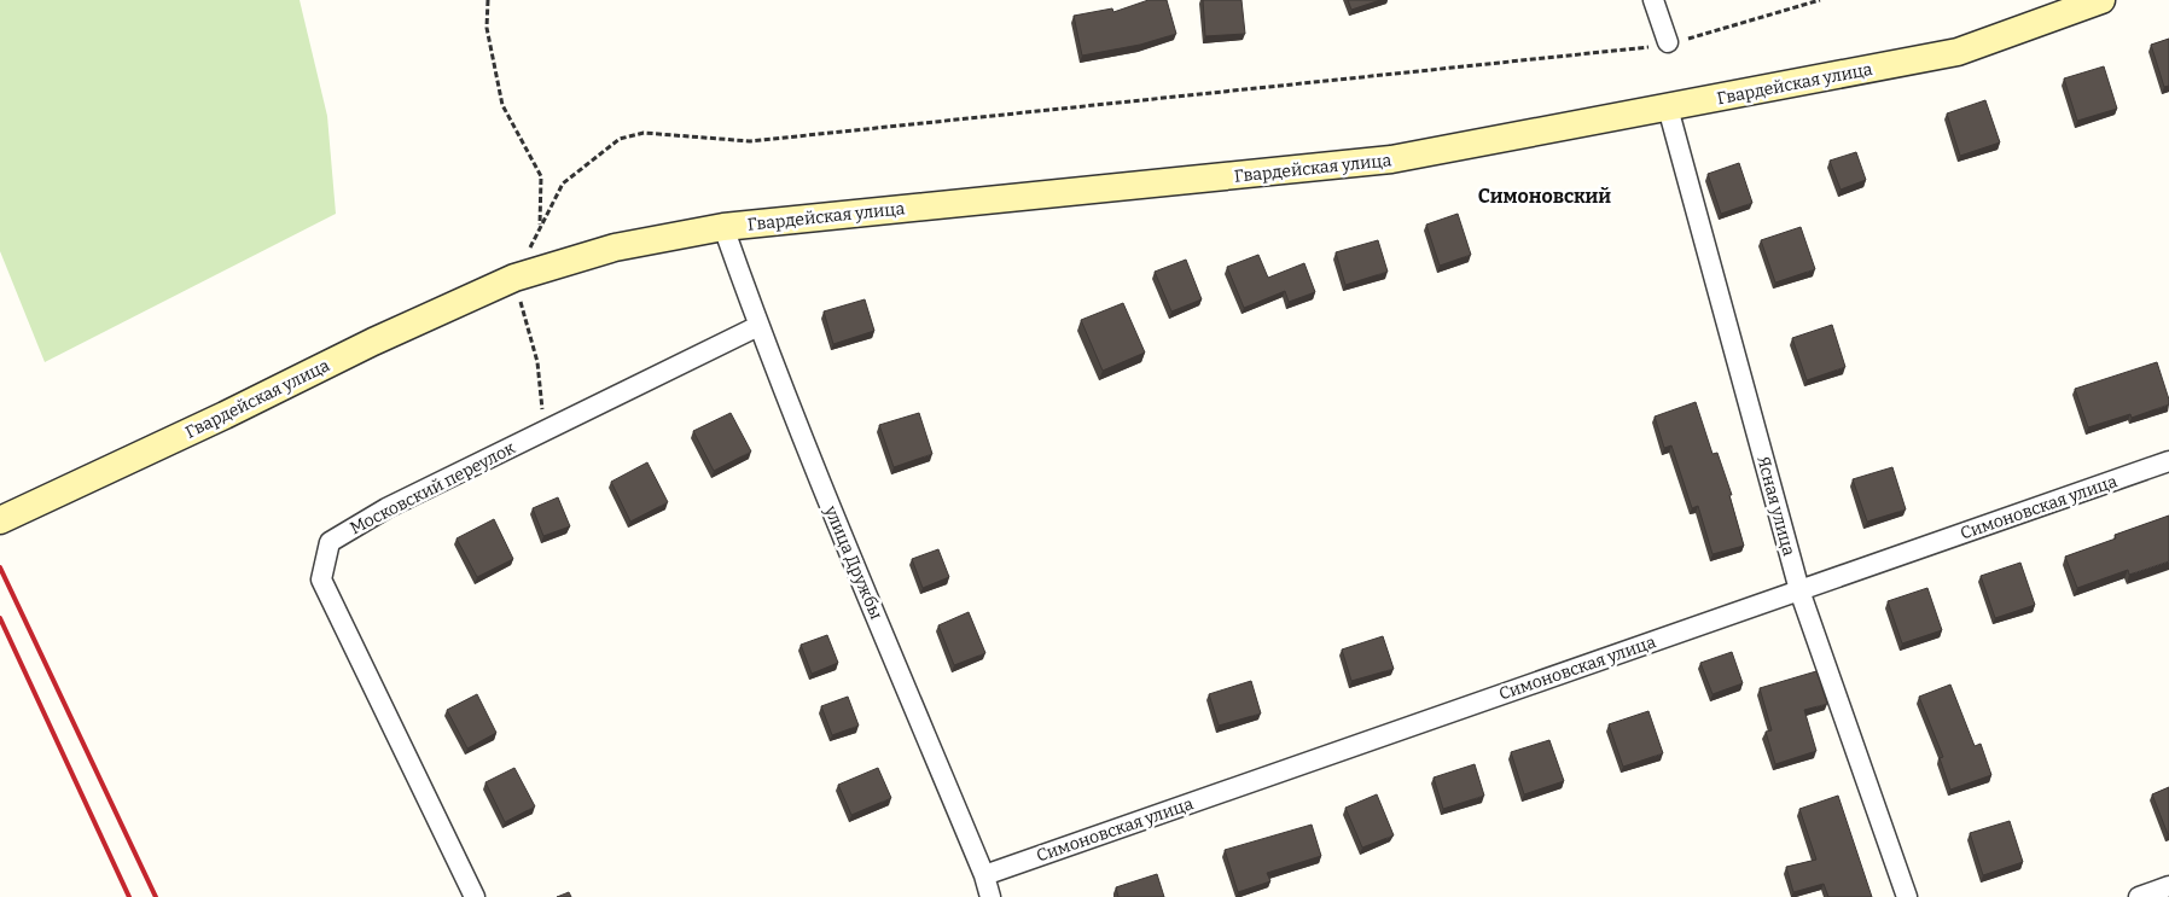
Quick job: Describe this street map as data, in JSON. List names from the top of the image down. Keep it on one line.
{"streets":{"street":["Гвардейская улица","Московский переулок","Ясная улица","Симоновская улица","улица Дружбы"]},"crossings":[["Гвардейская улица","Ясная улица"],["Гвардейская улица","улица Дружбы"],["Московский переулок","улица Дружбы"],["Ясная улица","Симоновская улица"],["Симоновская улица","улица Дружбы"]],"districts":["Симоновский"]}
